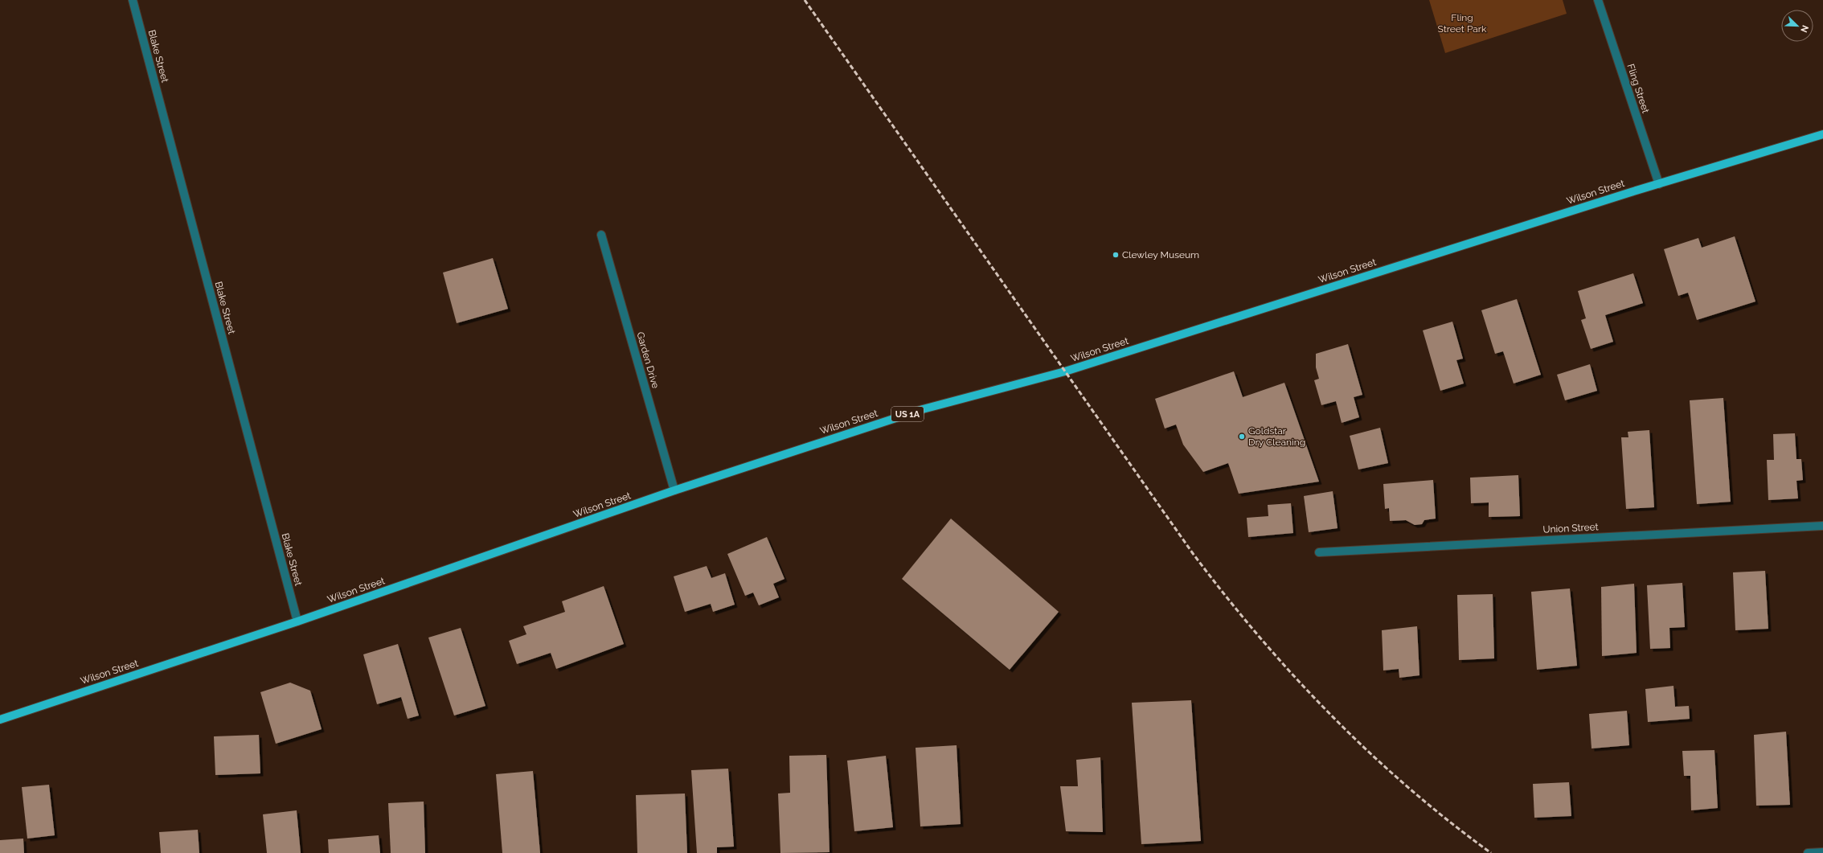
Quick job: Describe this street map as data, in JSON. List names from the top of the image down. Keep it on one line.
{"streets":{"main road":["Wilson Street","US 1A"],"street":["Blake Street","Fling Street","Garden Drive","Union Street"]},"crossings":[["Blake Street","Wilson Street"],["Fling Street","Wilson Street"],["Wilson Street","Garden Drive"]],"parks":["Fling Street Park"],"places":["Clewley Museum","Goldstar Dry Cleaning"],"north":"bottom right"}
